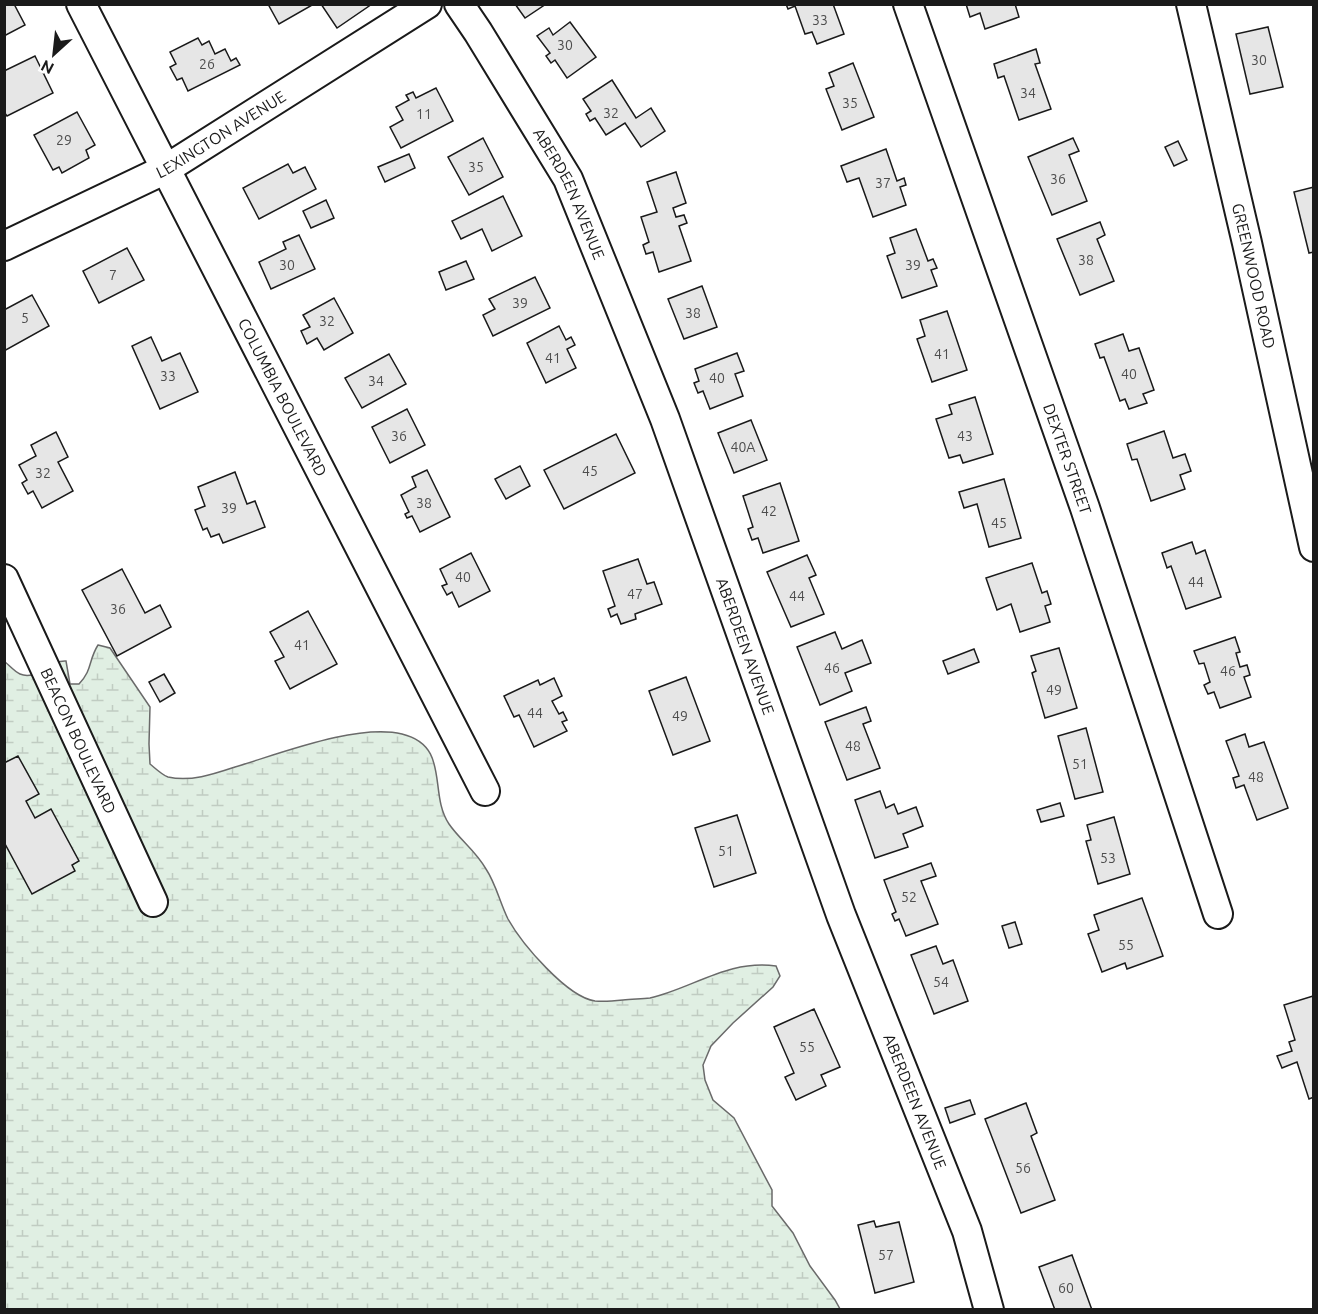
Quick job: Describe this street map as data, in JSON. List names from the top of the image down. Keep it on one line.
{"streets":{"street":["LEXINGTON AVENUE","ABERDEEN AVENUE","GREENWOOD ROAD","COLUMBIA BOULEVARD","DEXTER STREET","BEACON BOULEVARD"]},"crossings":[["LEXINGTON AVENUE","COLUMBIA BOULEVARD"]],"house_numbers":["33","30","30","26","34","35","32","11","29","35","36","37","38","30","39","7","39","38","5","32","41","41","40","33","40","34","36","43","40A","45","32","38","39","42","45","40","44","47","44","36","41","46","46","49","44","49","48","51","48","51","53","52","55","54","55","56","57","60"],"north":"bottom left"}
